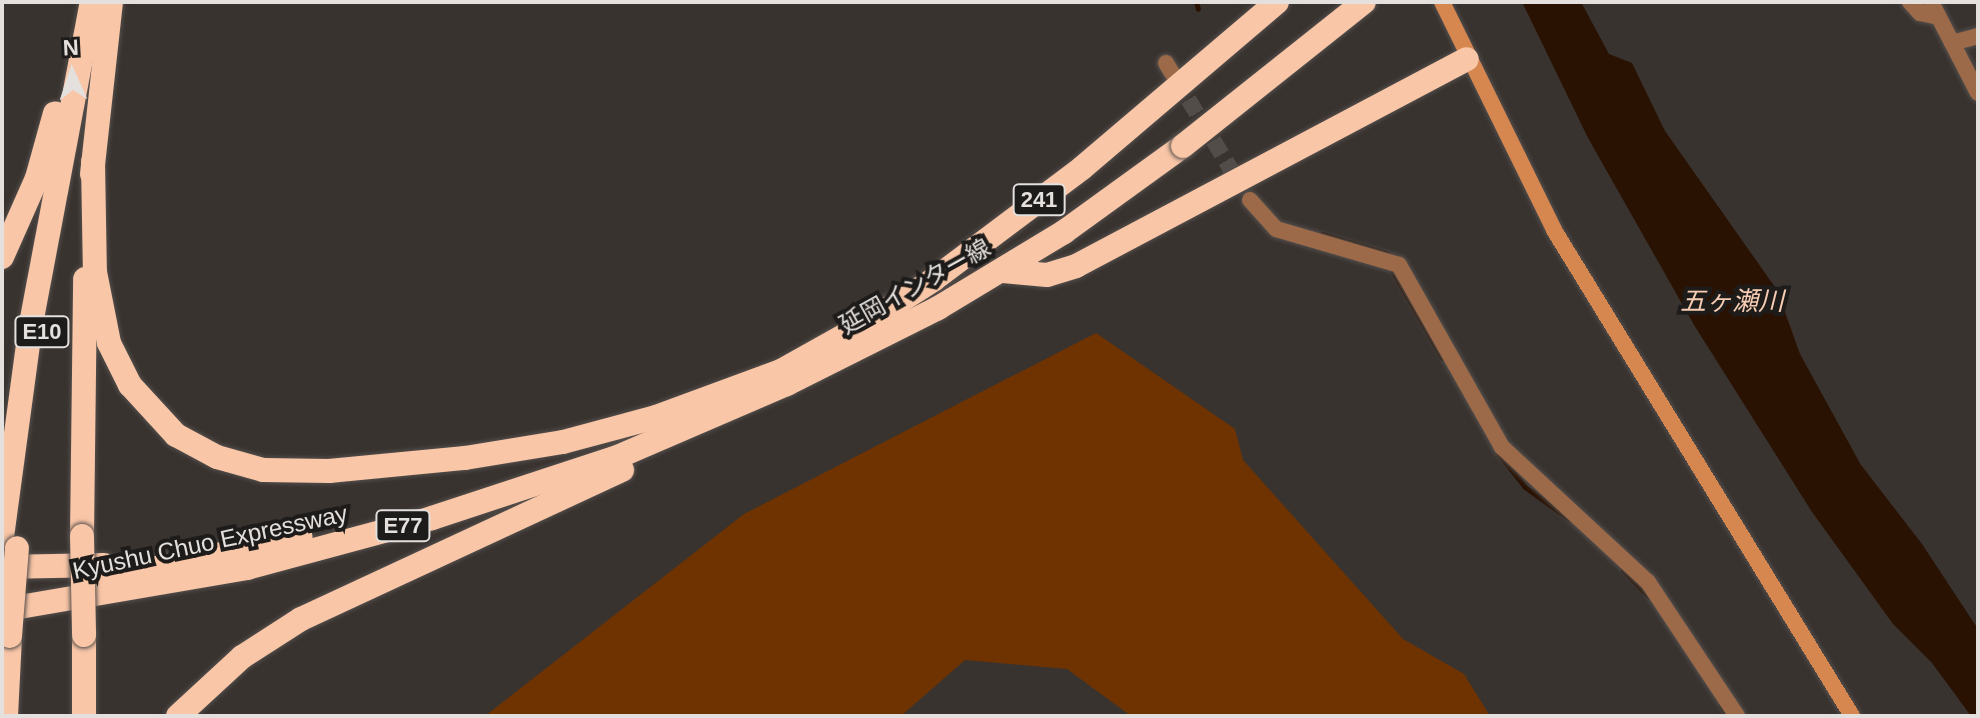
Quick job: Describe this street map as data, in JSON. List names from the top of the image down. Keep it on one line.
{"streets":{"highway":["241","延岡インター線","E10","E77","Kyushu Chuo Expressway"]},"crossings":[["241","延岡インター線"],["241","Kyushu Chuo Expressway"],["延岡インター線","Kyushu Chuo Expressway"],["E10","Kyushu Chuo Expressway"]],"water":["五ヶ瀬川"],"north":"top"}
